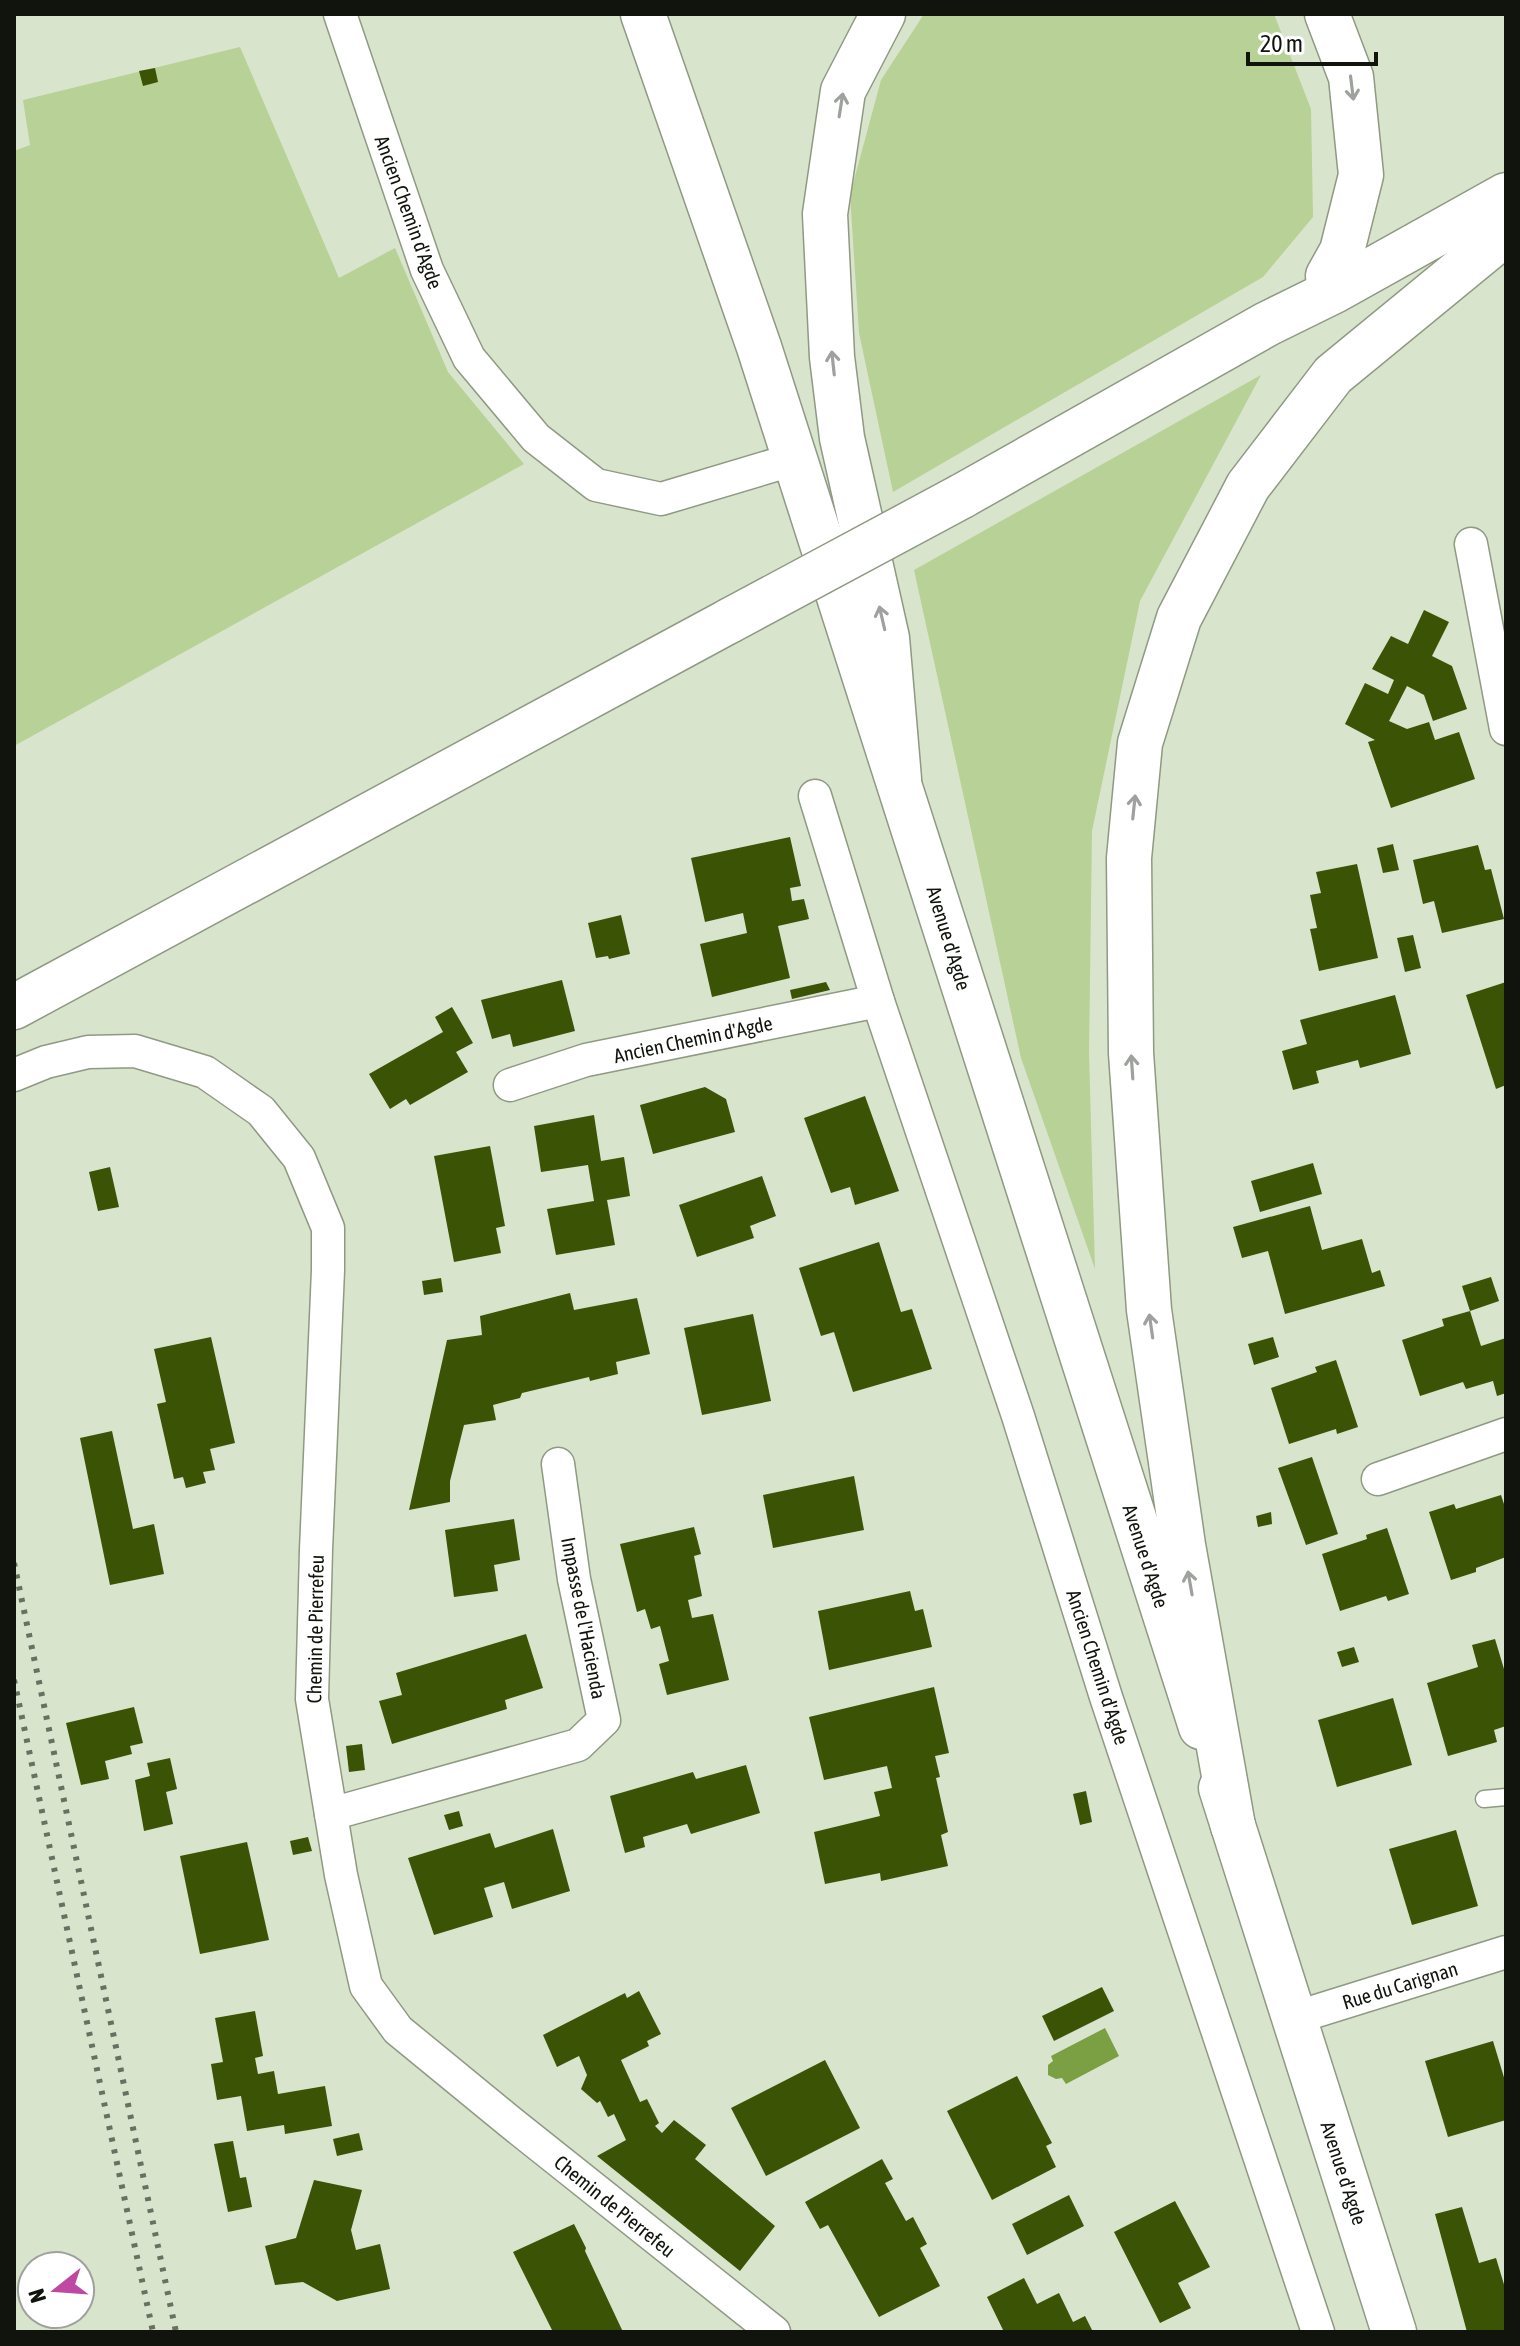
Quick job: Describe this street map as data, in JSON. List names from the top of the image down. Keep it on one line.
{"streets":{"main road":["Avenue d'Agde"],"street":["Ancien Chemin d'Agde","Impasse de l'Hacienda","Chemin de Pierrefeu","Rue du Carignan"]},"crossings":[["Avenue d'Agde","Rue du Carignan"],["Impasse de l'Hacienda","Chemin de Pierrefeu"]],"scale_bar":"20 m","north":"left"}
